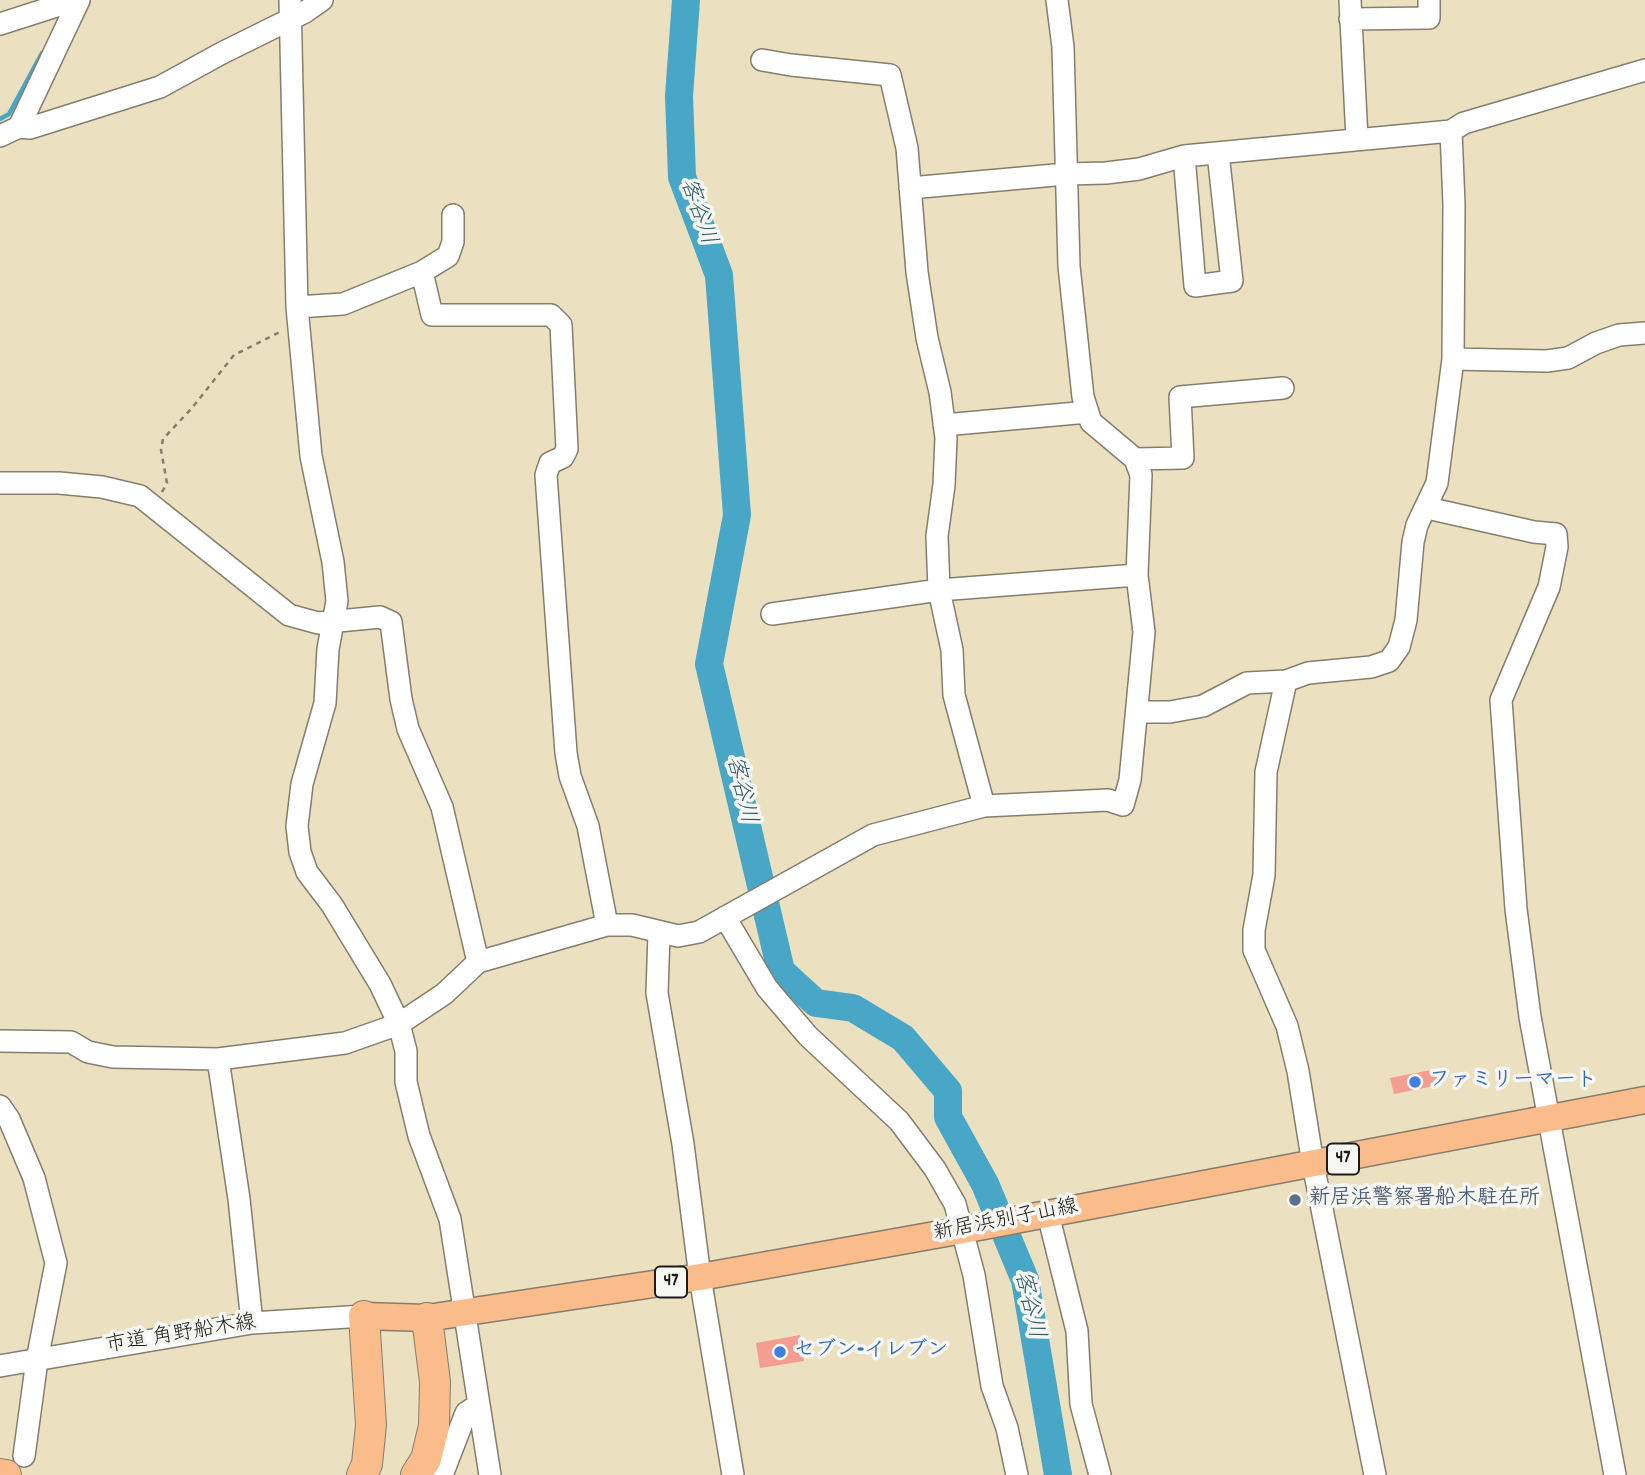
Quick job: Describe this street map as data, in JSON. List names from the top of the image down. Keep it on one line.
{"streets":{"main road":["47","新居浜別子山線"],"street":["市道 角野船木線"]},"crossings":[["新居浜別子山線","市道 角野船木線"]],"water":["客谷川"],"places":["ファミリーマート","新居浜警察署船木駐在所","セブン-イレブン"]}
